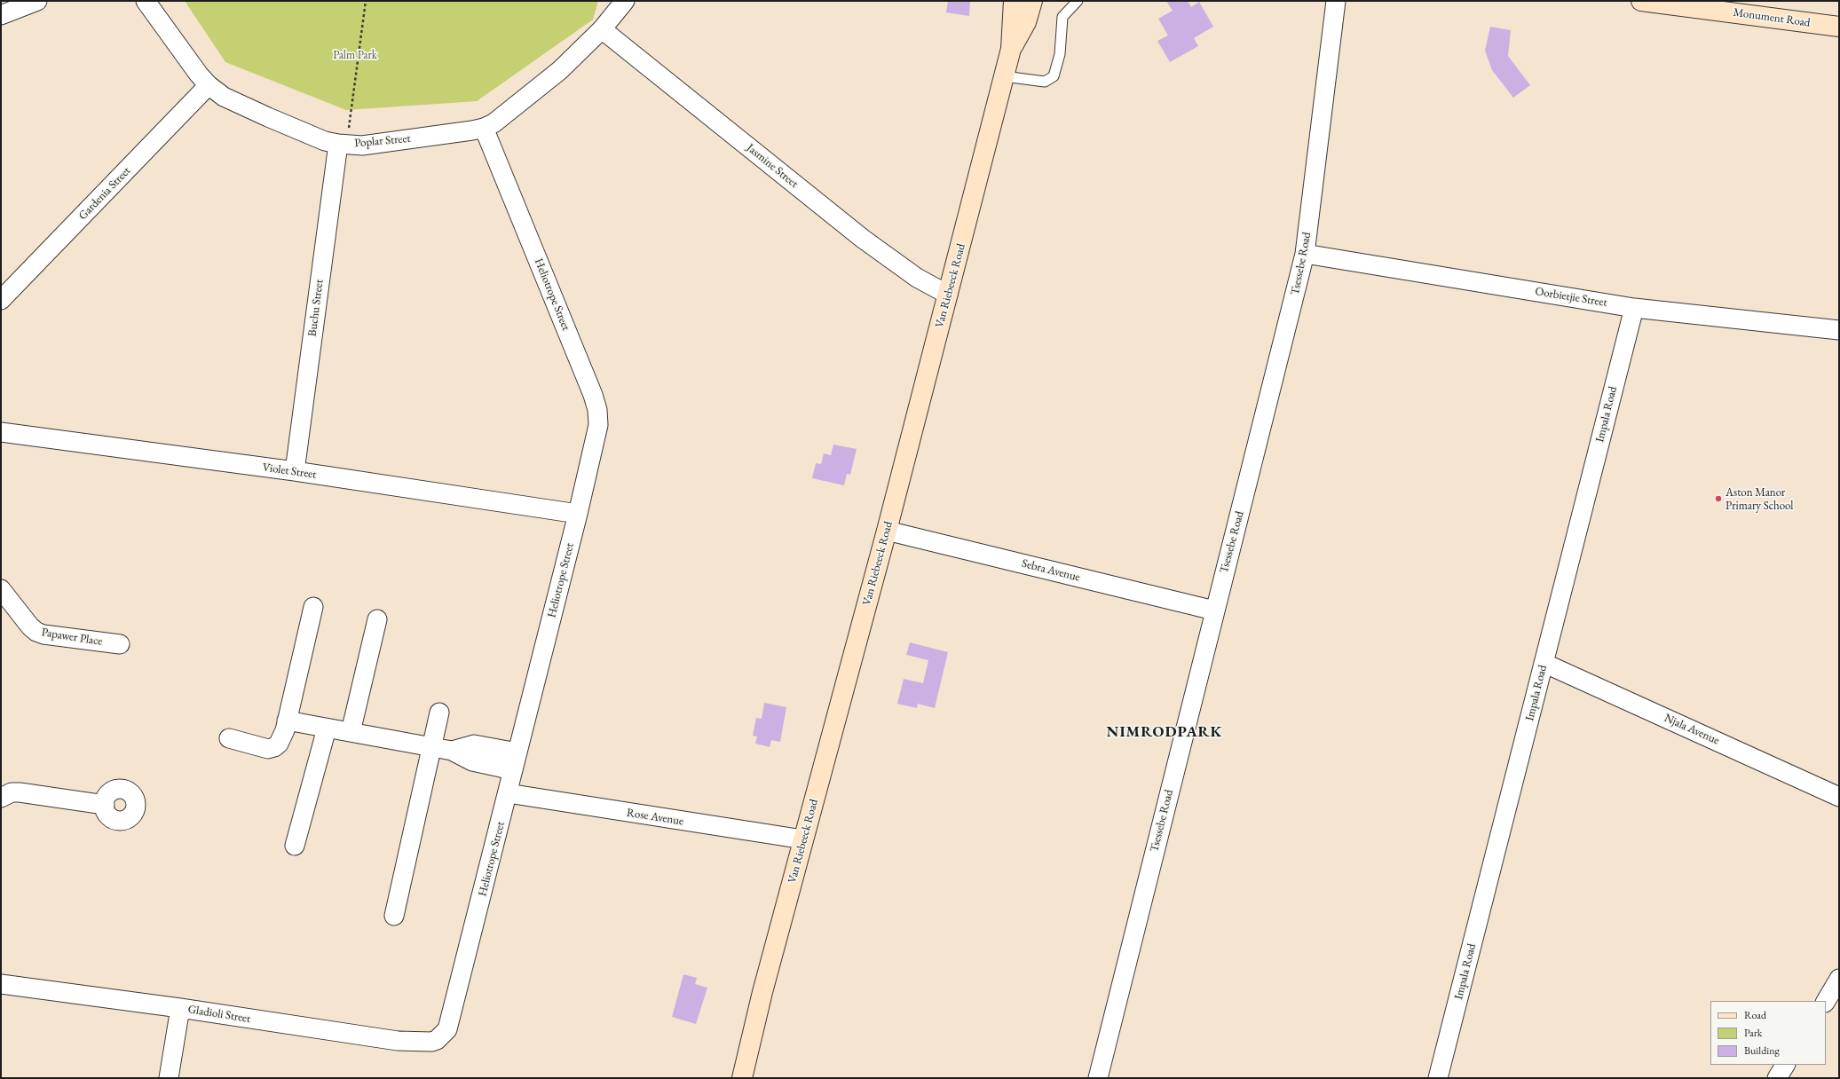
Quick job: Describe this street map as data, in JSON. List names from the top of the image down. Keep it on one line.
{"streets":{"street":["Monument Road","Poplar Street","Jasmine Street","Gardenia Street","Tsessebe Road","Van Riebeeck Road","Heliotrope Street","Oorbietjie Street","Buchu Street","Impala Road","Violet Street","Sebra Avenue","Papawer Place","Njala Avenue","Rose Avenue","Gladioli Street"]},"crossings":[["Poplar Street","Jasmine Street"],["Poplar Street","Gardenia Street"],["Poplar Street","Heliotrope Street"],["Poplar Street","Buchu Street"],["Jasmine Street","Van Riebeeck Road"],["Tsessebe Road","Oorbietjie Street"],["Tsessebe Road","Sebra Avenue"],["Van Riebeeck Road","Sebra Avenue"],["Van Riebeeck Road","Rose Avenue"],["Heliotrope Street","Violet Street"],["Heliotrope Street","Rose Avenue"],["Heliotrope Street","Gladioli Street"],["Oorbietjie Street","Impala Road"],["Buchu Street","Violet Street"],["Impala Road","Njala Avenue"]],"districts":["NIMRODPARK"],"parks":["Palm Park"],"places":["Aston Manor Primary School"],"legend":["Road","Park","Building"]}
